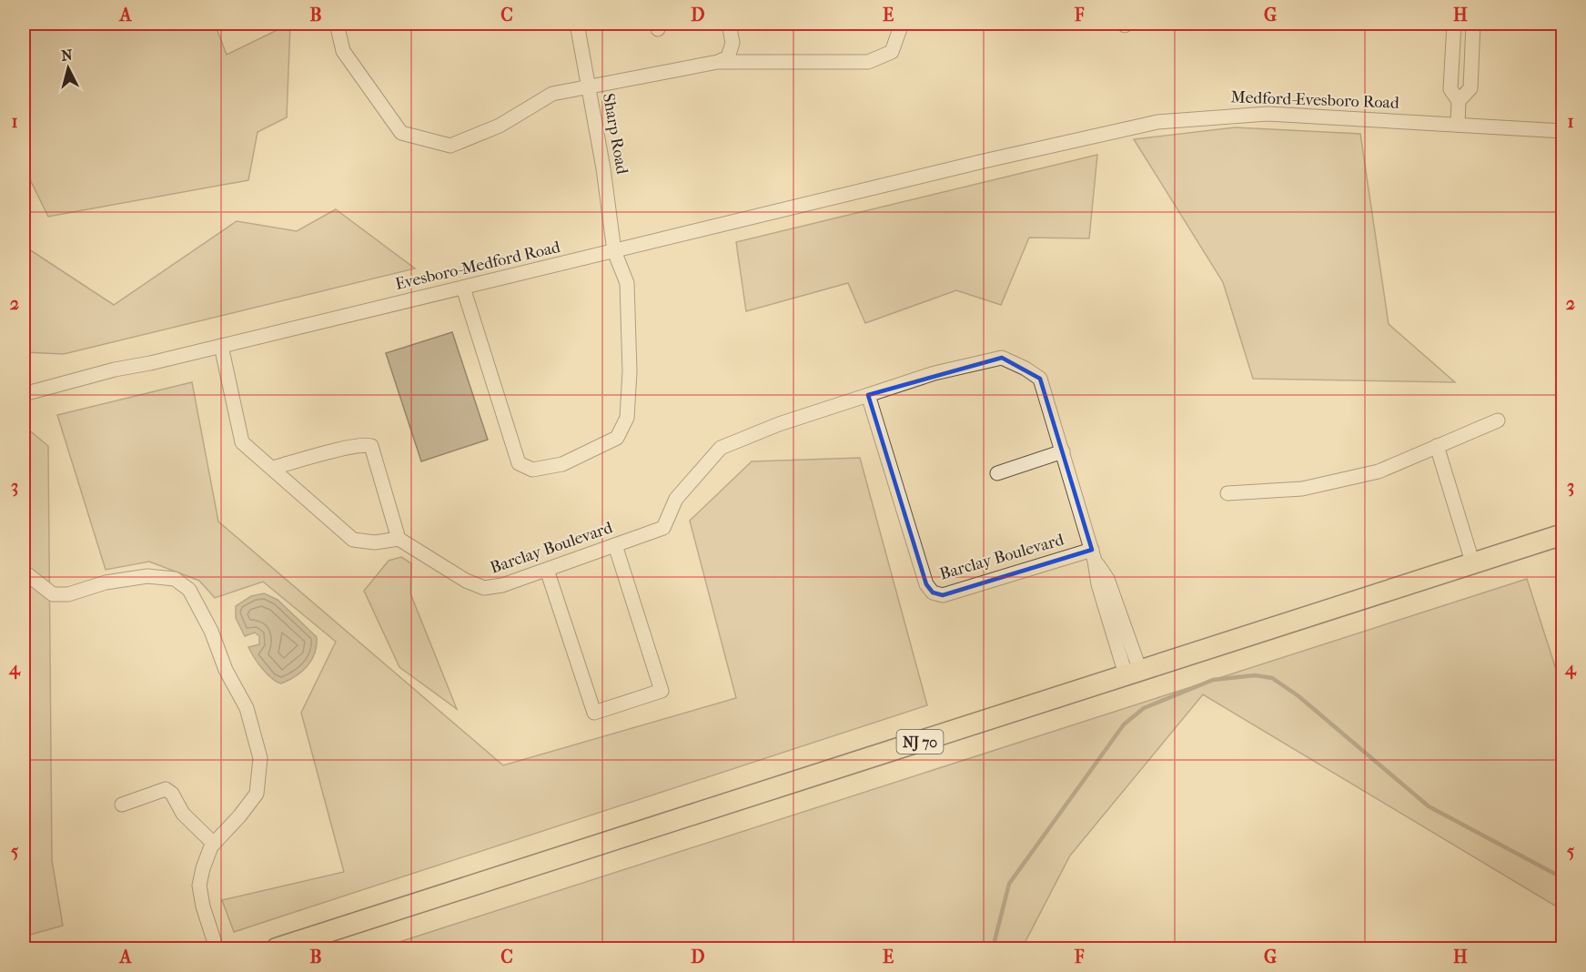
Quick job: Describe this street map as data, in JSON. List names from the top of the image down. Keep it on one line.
{"streets":{"highway":["NJ 70"],"street":["Medford-Evesboro Road","Sharp Road","Evesboro-Medford Road","Barclay Boulevard"]},"crossings":[["Medford-Evesboro Road","Evesboro-Medford Road"],["Sharp Road","Evesboro-Medford Road"],["Barclay Boulevard","NJ 70"]],"north":"top","grid":{"columns":["A","B","C","D","E","F","G","H"],"rows":["1","2","3","4","5"]}}
